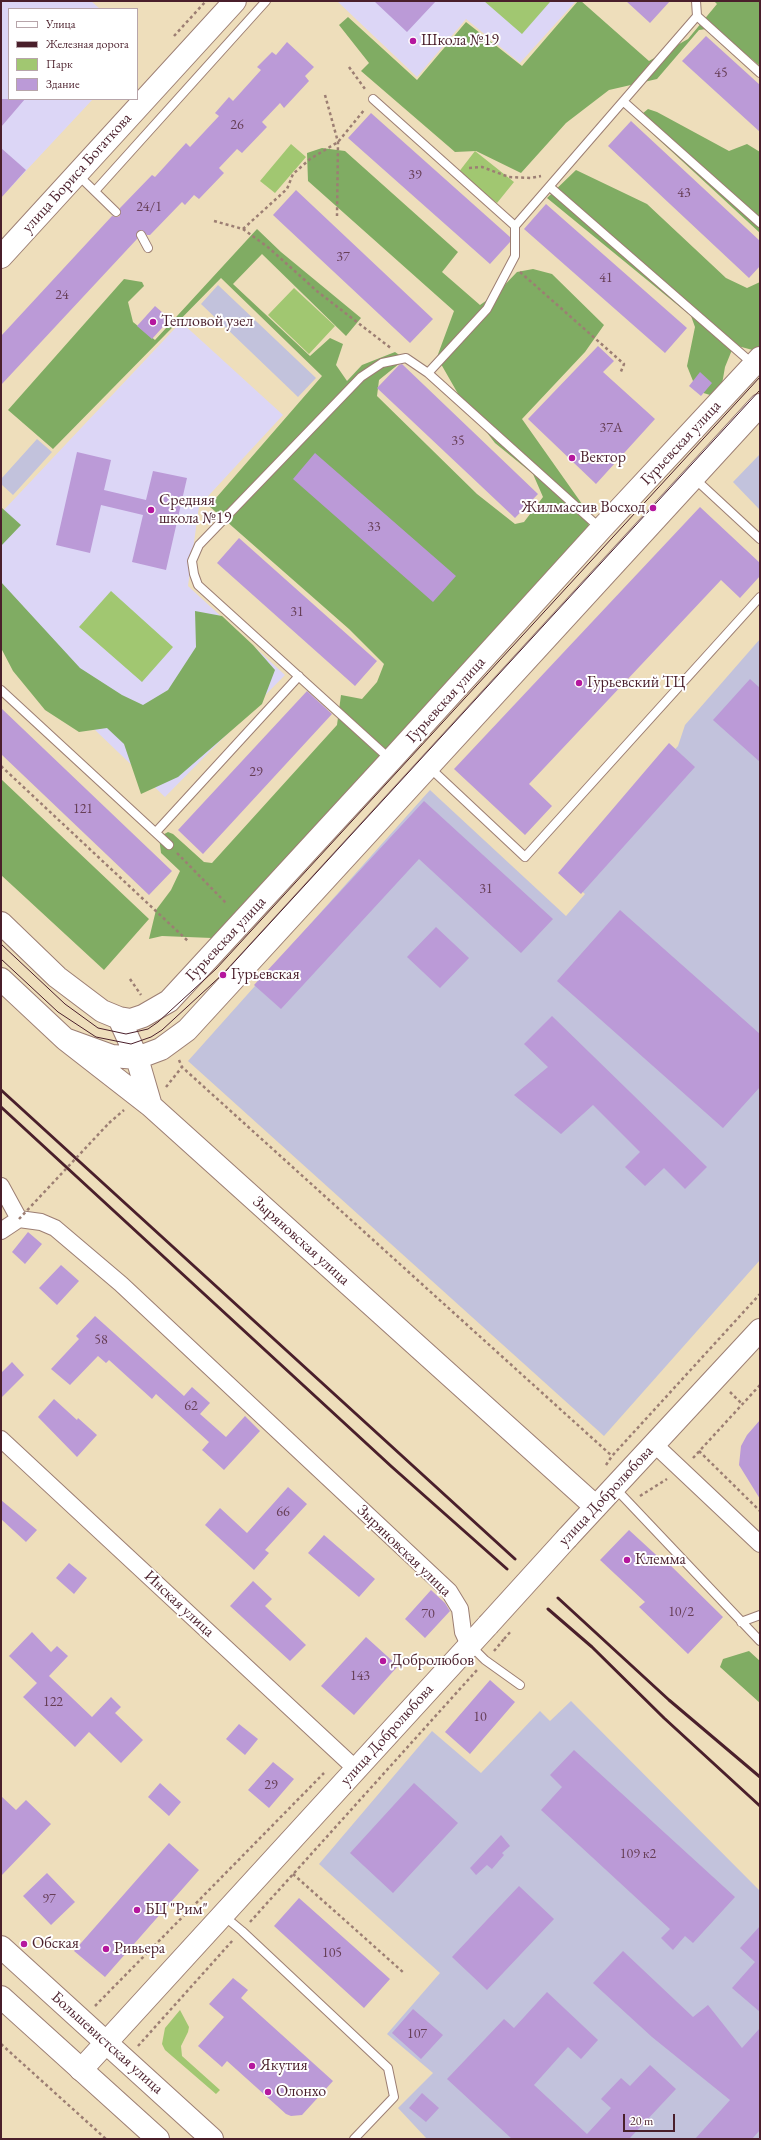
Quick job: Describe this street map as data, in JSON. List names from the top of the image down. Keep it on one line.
{"streets":{"main road":["улица Бориса Богаткова","Гурьевская улица","Зыряновская улица","улица Добролюбова","Большевистская улица"],"street":["Инская улица"]},"crossings":[["Зыряновская улица","улица Добролюбова"],["улица Добролюбова","Инская улица"],["улица Добролюбова","Большевистская улица"]],"places":["Школа №19","Тепловой узел","Вектор","Жилмассив Восход","Средняя школа №19","Гурьевский ТЦ","Гурьевская","Клемма","Добролюбов","БЦ \"Рим\"","Обская","Ривьера","Якутия","Олонхо"],"house_numbers":["45","26","39","43","24/1","37","41","24","37А","35","33","31","29","121","31","58","62","66","10/2","70","143","122","10","29","109 к2","97","105","107"],"legend":["Улица","Железная дорога","Парк","Здание"],"scale_bar":"20 m"}
